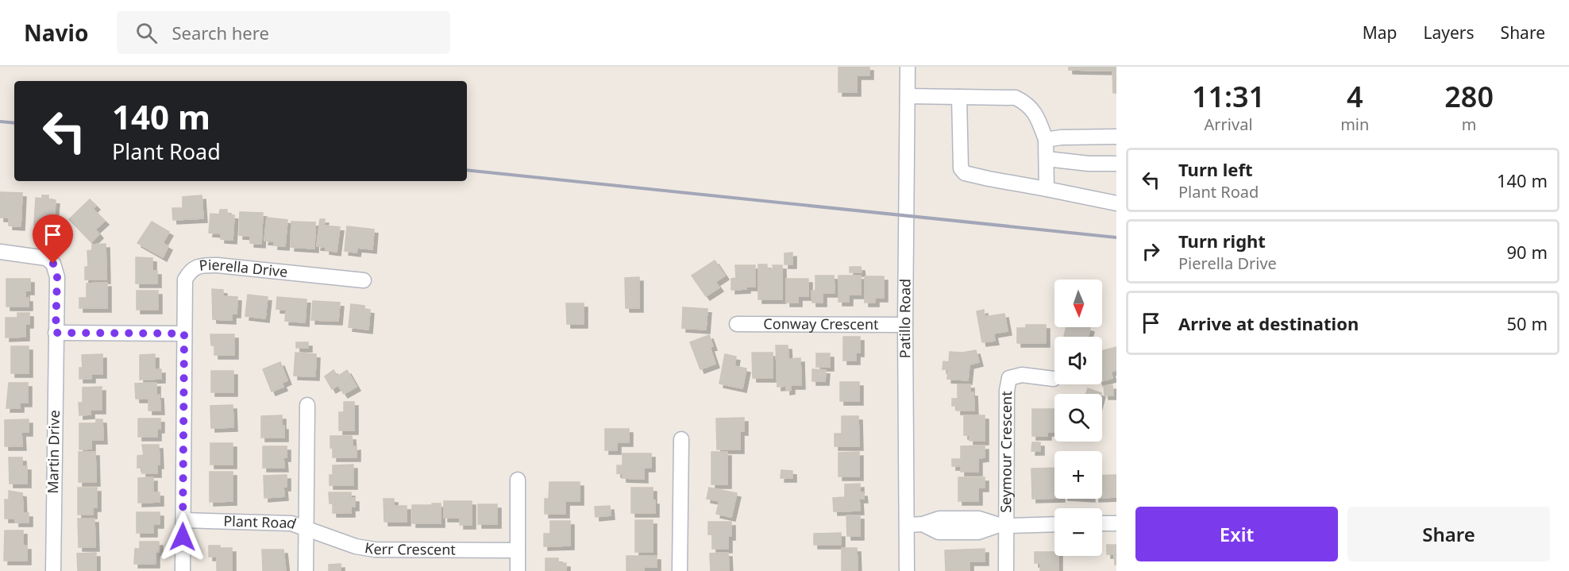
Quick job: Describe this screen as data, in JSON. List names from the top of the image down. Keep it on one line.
{"streets":{"street":["Pierella Drive","Patillo Road","Conway Crescent","Martin Drive","Seymour Crescent","Plant Road","Kerr Crescent"]},"crossings":[["Pierella Drive","Plant Road"],["Patillo Road","Conway Crescent"],["Plant Road","Kerr Crescent"]],"north":"bottom","page":{"header":"Navio","search":"Search here","nav":["Map","Layers","Share"],"eta":["11:31","Arrival","4","min","280","m"],"turn":["140 m","Plant Road"],"list":[{"name":"Turn left","note":"Plant Road","value":"140 m"},{"name":"Turn right","note":"Pierella Drive","value":"90 m"},{"name":"Arrive at destination","value":"50 m"}],"map_buttons":["+","−"],"buttons":["Exit","Share"]}}
